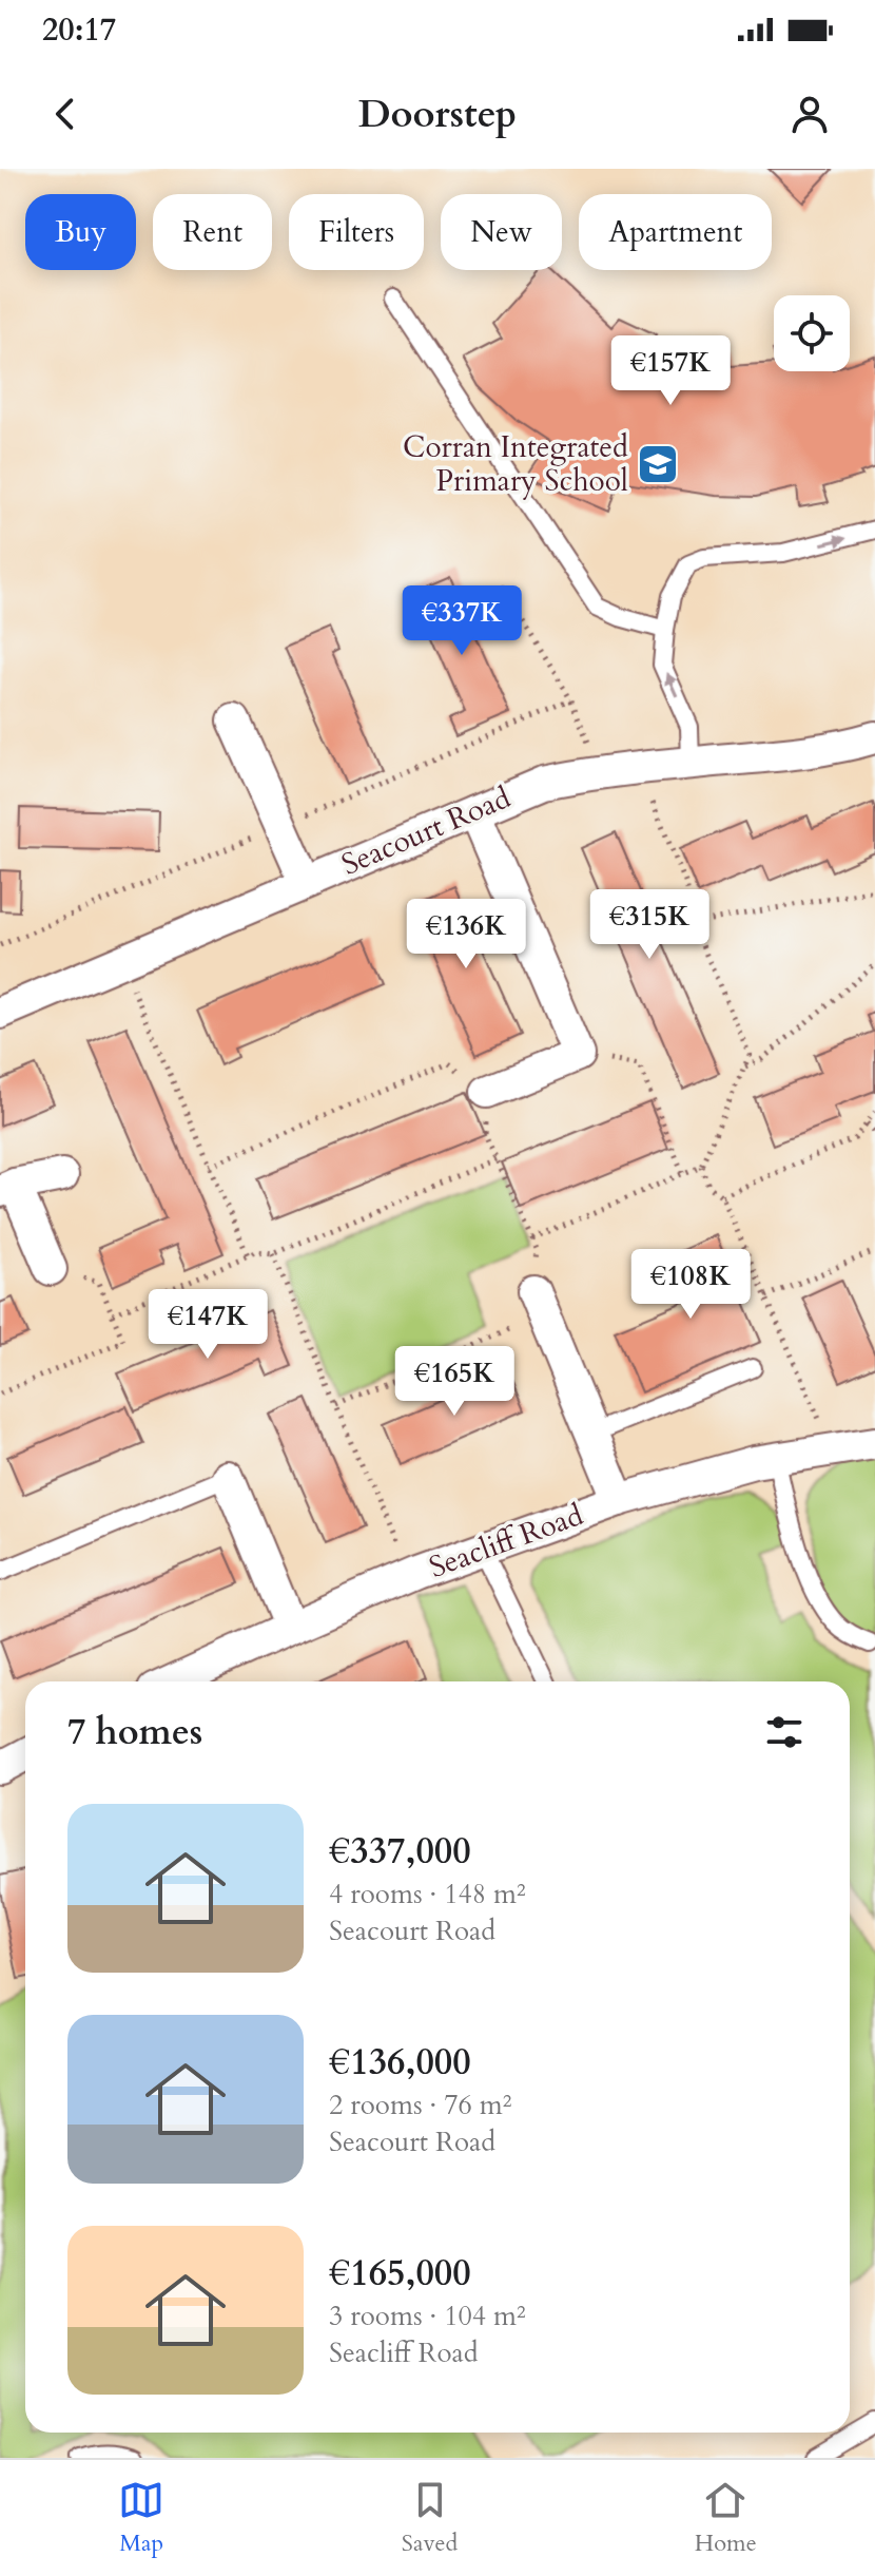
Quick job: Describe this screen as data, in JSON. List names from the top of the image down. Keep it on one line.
{"streets":{"street":["Seacourt Road","Seacliff Road"]},"places":{"school or university":["Corran Integrated Primary School"]},"page":{"status":"20:17","header":"Doorstep","chip":["Buy","Rent","Filters","New","Apartment"],"price":["€157K","€337K","€315K","€136K","€108K","€147K","€165K"],"heading":"7 homes","list":[{"name":"€337,000","note":"4 rooms · 148 m² · Seacourt Road"},{"name":"€136,000","note":"2 rooms · 76 m² · Seacourt Road"},{"name":"€165,000","note":"3 rooms · 104 m² · Seacliff Road"}],"tabs":["Map","Saved","Home"]}}
